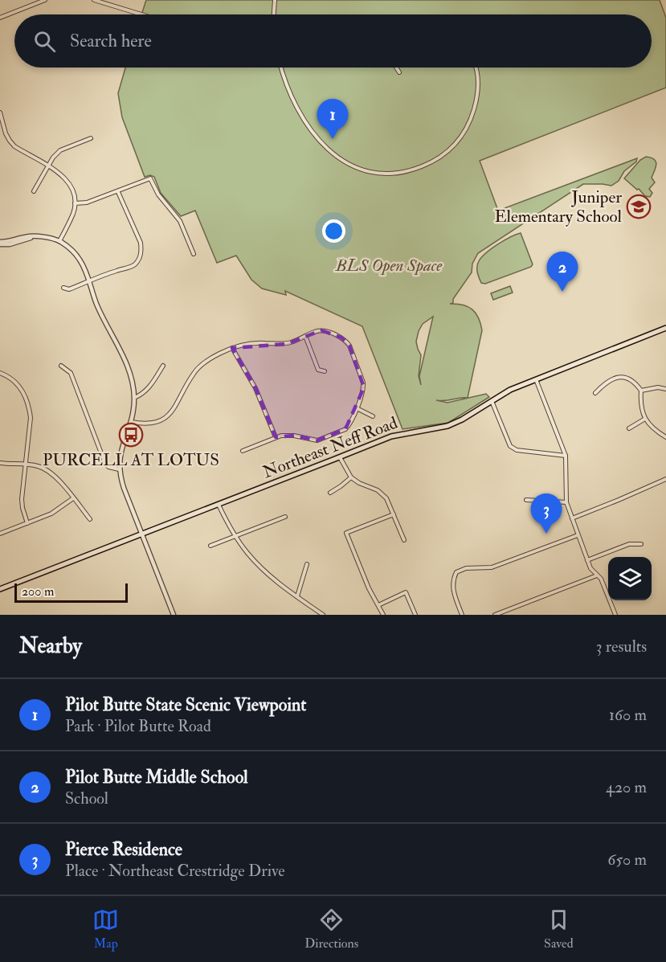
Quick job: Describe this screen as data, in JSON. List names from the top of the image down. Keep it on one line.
{"streets":{"main road":["Northeast Neff Road"]},"parks":["BLS Open Space"],"places":{"school or university":["Juniper Elementary School"],"bus stop":["PURCELL AT LOTUS"]},"scale_bar":"200 m","page":{"search":"Search here","pins":["1","2","3"],"scale":"200 m","heading":["Nearby","3 results"],"list":[{"mark":"1","name":"Pilot Butte State Scenic Viewpoint","note":"Park · Pilot Butte Road","value":"160 m"},{"mark":"2","name":"Pilot Butte Middle School","note":"School","value":"420 m"},{"mark":"3","name":"Pierce Residence","note":"Place · Northeast Crestridge Drive","value":"650 m"}],"nav":["Map","Directions","Saved"]}}
